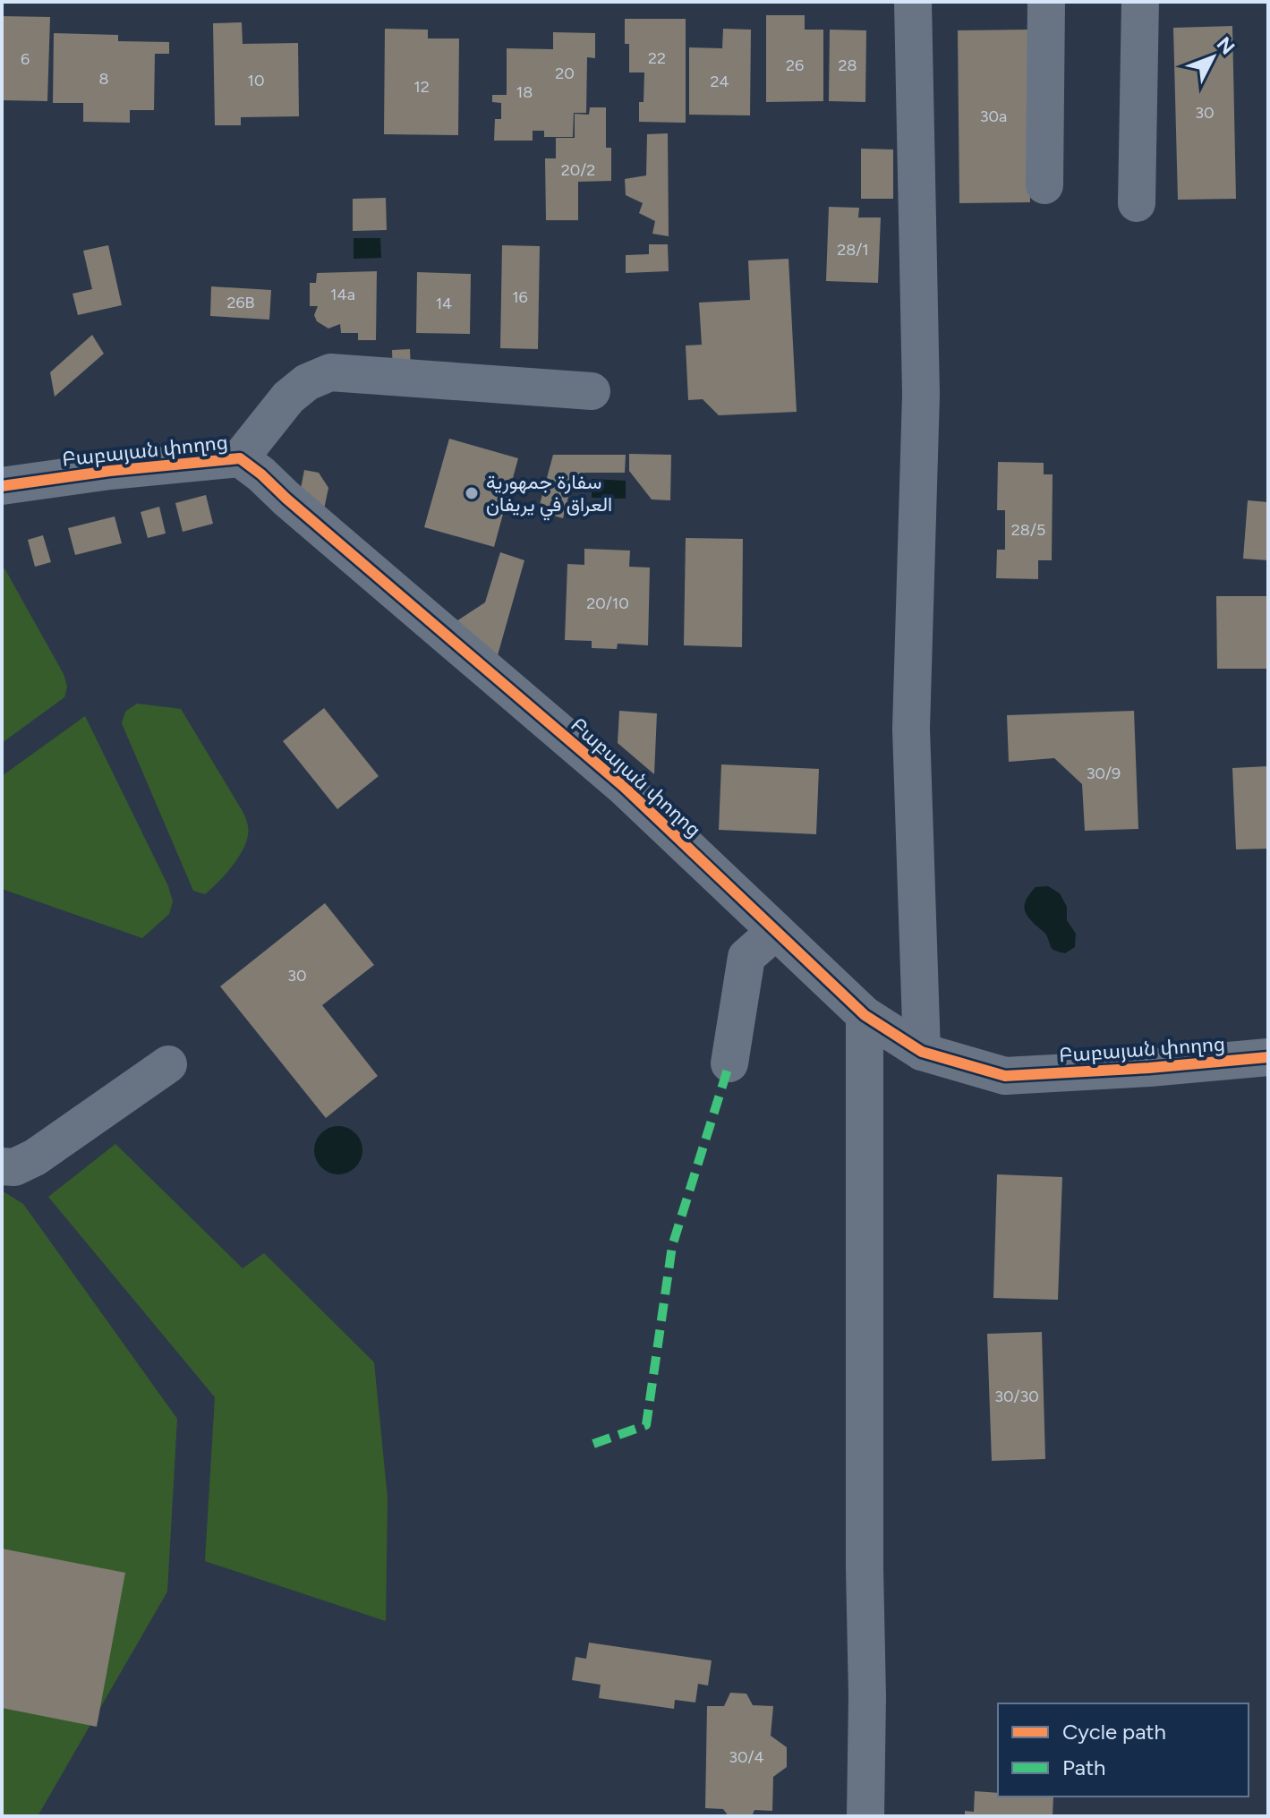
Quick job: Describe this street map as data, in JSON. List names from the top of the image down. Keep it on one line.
{"streets":{"street":["Բաբայան փողոց"]},"places":["سفارة جمهورية العراق في يريفان"],"house_numbers":["22","6","26","28","20","8","10","24","12","18","30","30a","20/2","28/1","14a","16","26B","14","28/5","20/10","30/9","30","30/30","30/4"],"legend":["Cycle path","Path"],"north":"top right"}
